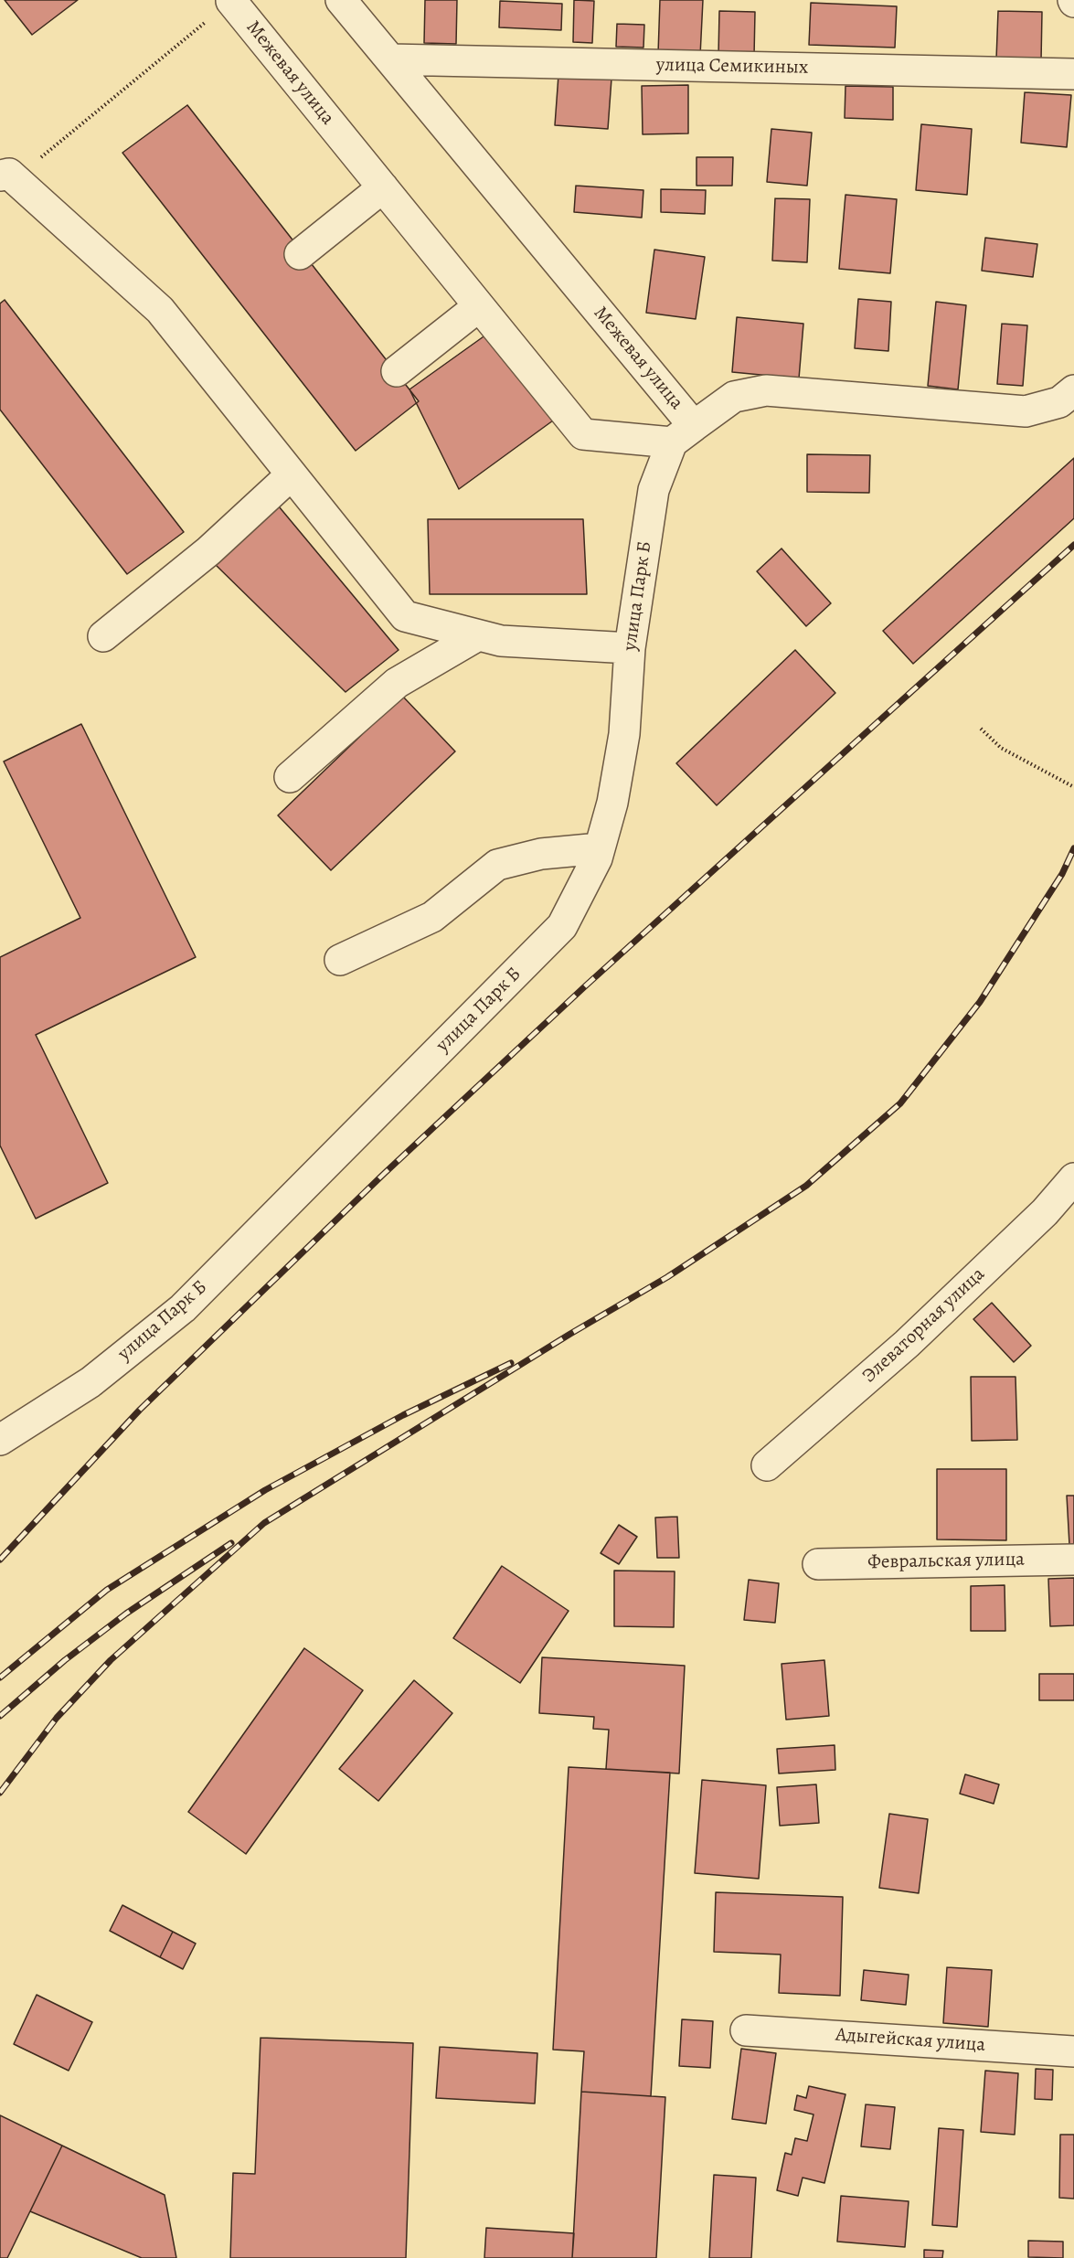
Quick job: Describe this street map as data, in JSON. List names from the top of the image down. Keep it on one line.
{"streets":{"street":["улица Семикиных","Межевая улица","улица Парк Б","Элеваторная улица","Февральская улица","Адыгейская улица"]},"crossings":[["улица Семикиных","Межевая улица"],["Межевая улица","улица Парк Б"]]}
